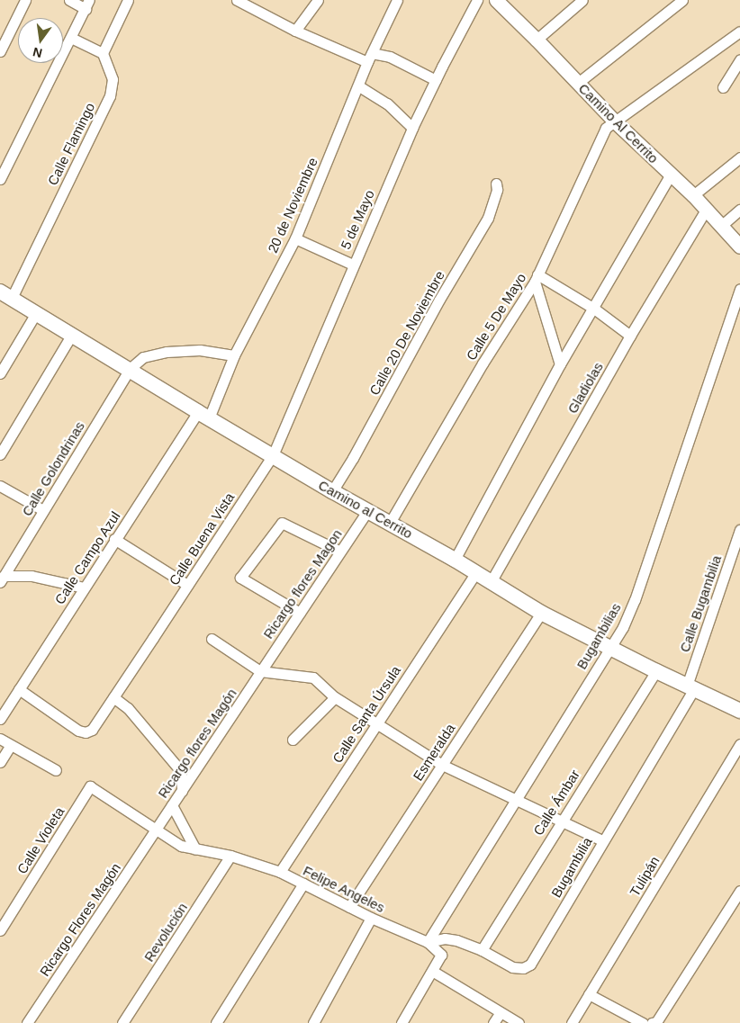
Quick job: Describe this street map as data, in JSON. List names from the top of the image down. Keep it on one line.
{"streets":{"main road":["Camino al Cerrito"],"street":["Camino Al Cerrito","Calle Flamingo","20 de Noviembre","5 de Mayo","Calle 5 De Mayo","Calle 20 De Noviembre","Gladiolas","Calle Golondrinas","Calle Buena Vista","Calle Campo Azul","Ricargo flores Magon","Calle Bugambilia","Bugambilias","Calle Santa Úrsula","Ricargo flores Magón","Esmeralda","Calle Ámbar","Calle Violeta","Bugambilia","Tulipán","Felipe Angeles","Ricargo Flores Magón","Revolución"]},"crossings":[["Camino Al Cerrito","Calle 5 De Mayo"],["Camino Al Cerrito","Gladiolas"],["Calle Flamingo","Camino al Cerrito"],["20 de Noviembre","Camino al Cerrito"],["20 de Noviembre","Calle Campo Azul"],["5 de Mayo","Camino al Cerrito"],["5 de Mayo","Calle Buena Vista"],["Calle 5 De Mayo","Camino al Cerrito"],["Calle 20 De Noviembre","Camino al Cerrito"],["Gladiolas","Camino al Cerrito"],["Calle Golondrinas","Camino al Cerrito"],["Camino al Cerrito","Calle Buena Vista"],["Camino al Cerrito","Calle Campo Azul"],["Camino al Cerrito","Ricargo flores Magon"],["Camino al Cerrito","Calle Bugambilia"],["Camino al Cerrito","Bugambilias"],["Camino al Cerrito","Calle Santa Úrsula"],["Camino al Cerrito","Esmeralda"],["Camino al Cerrito","Calle Ámbar"],["Camino al Cerrito","Bugambilia"],["Calle Buena Vista","Calle Campo Azul"],["Ricargo flores Magon","Ricargo flores Magón"],["Calle Bugambilia","Bugambilia"],["Bugambilias","Bugambilia"],["Bugambilias","Felipe Angeles"],["Calle Santa Úrsula","Felipe Angeles"],["Ricargo flores Magón","Felipe Angeles"],["Ricargo flores Magón","Ricargo Flores Magón"],["Esmeralda","Felipe Angeles"],["Calle Ámbar","Bugambilia"],["Calle Violeta","Felipe Angeles"],["Bugambilia","Felipe Angeles"],["Felipe Angeles","Ricargo Flores Magón"],["Felipe Angeles","Revolución"]],"north":"bottom"}
